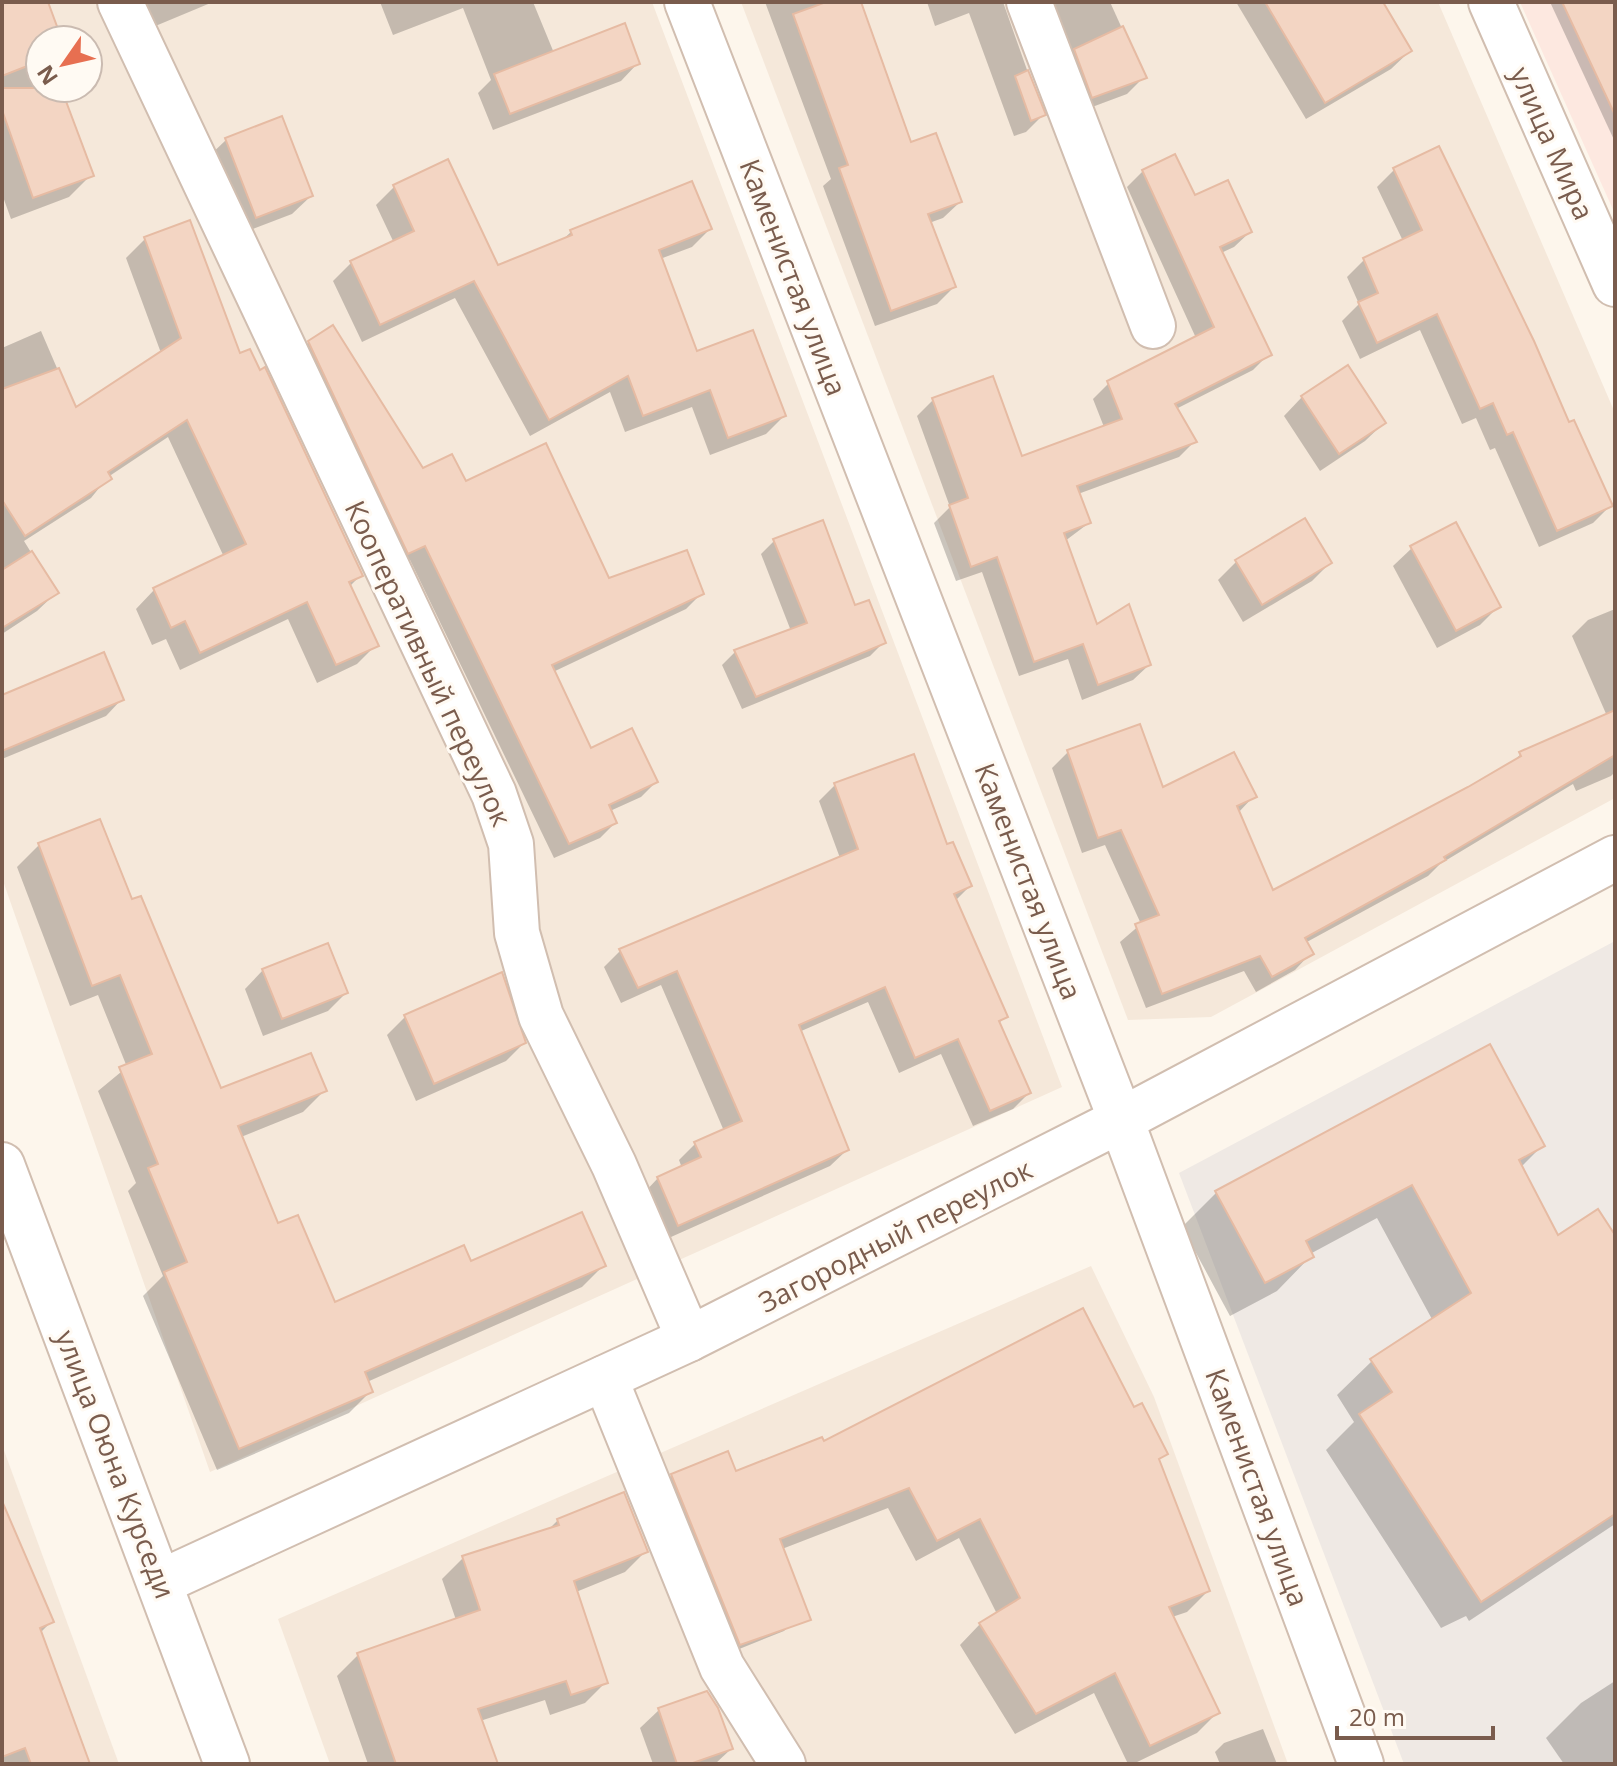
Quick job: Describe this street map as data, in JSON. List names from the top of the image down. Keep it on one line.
{"streets":{"street":["улица Мира","Каменистая улица","Кооперативный переулок","Загородный переулок","улица Оюна Курседи"]},"crossings":[["Каменистая улица","Загородный переулок"],["Кооперативный переулок","Загородный переулок"],["Загородный переулок","улица Оюна Курседи"]],"scale_bar":"20 m","north":"bottom left"}
